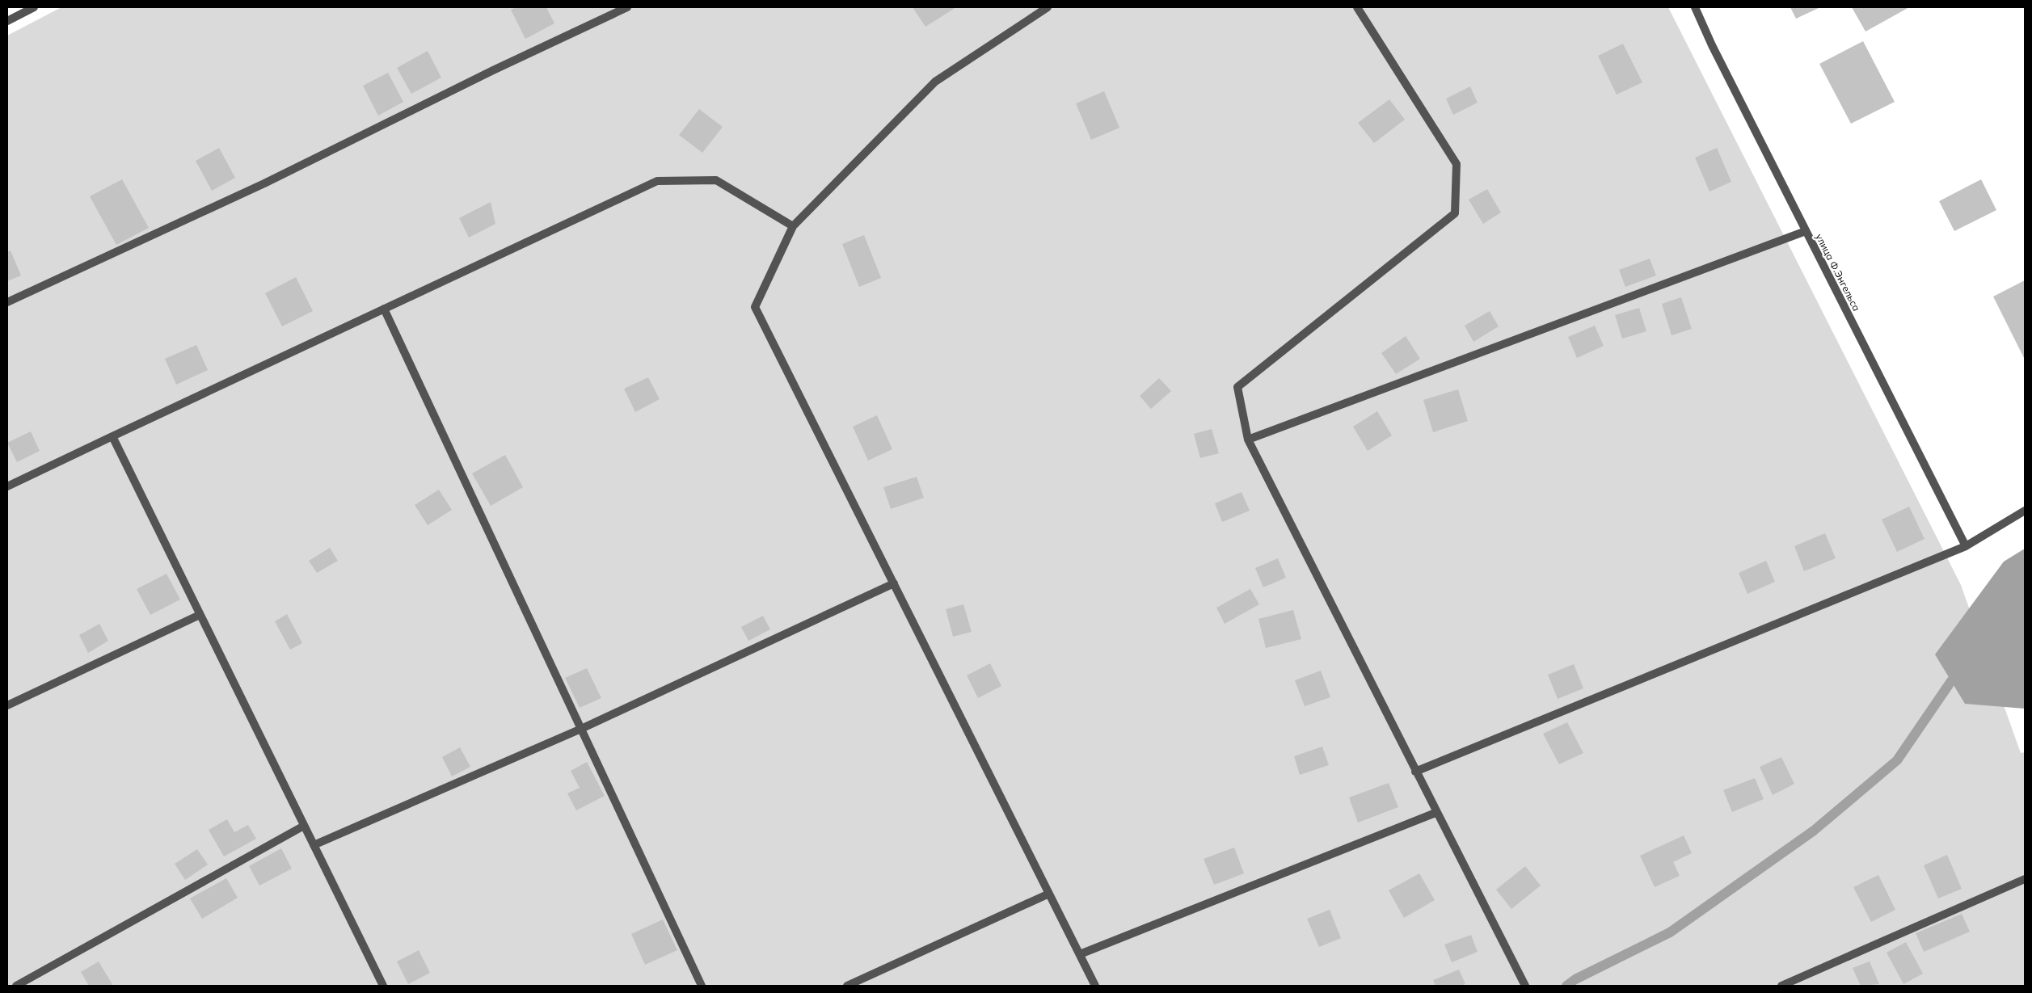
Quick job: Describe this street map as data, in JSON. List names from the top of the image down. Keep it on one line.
{"streets":{"street":["улица Ф.Энгельса"]}}
